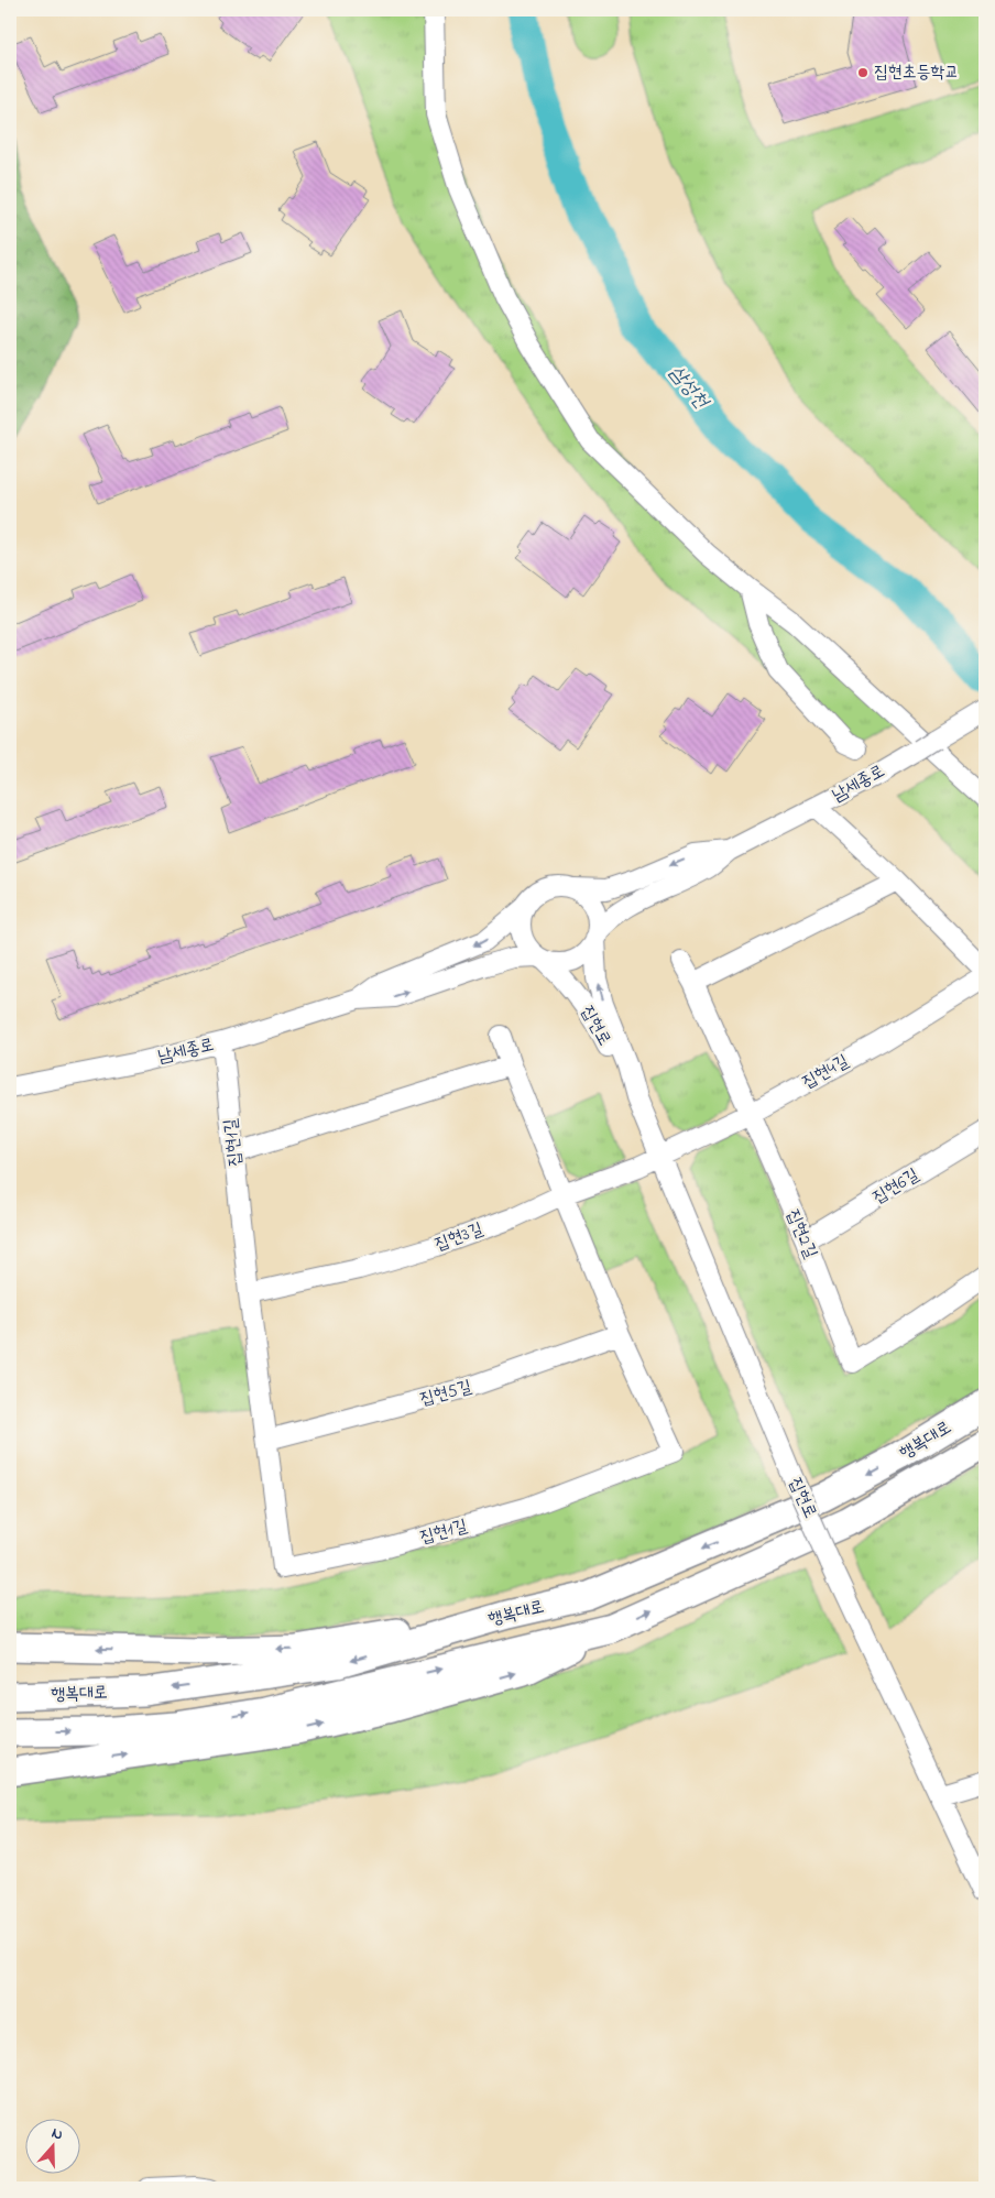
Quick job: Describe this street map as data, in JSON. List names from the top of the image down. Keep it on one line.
{"streets":{"highway":["행복대로"],"street":["남세종로","집현로","집현4길","집현1길","집현6길","집현2길","집현3길","집현5길"]},"crossings":[["남세종로","집현로"],["남세종로","집현1길"],["집현로","집현4길"],["집현로","집현3길"],["집현4길","집현2길"],["집현4길","집현3길"],["집현1길","집현3길"],["집현1길","집현5길"],["집현6길","집현2길"]],"water":["삼성천"],"places":["집현초등학교"],"north":"top"}
